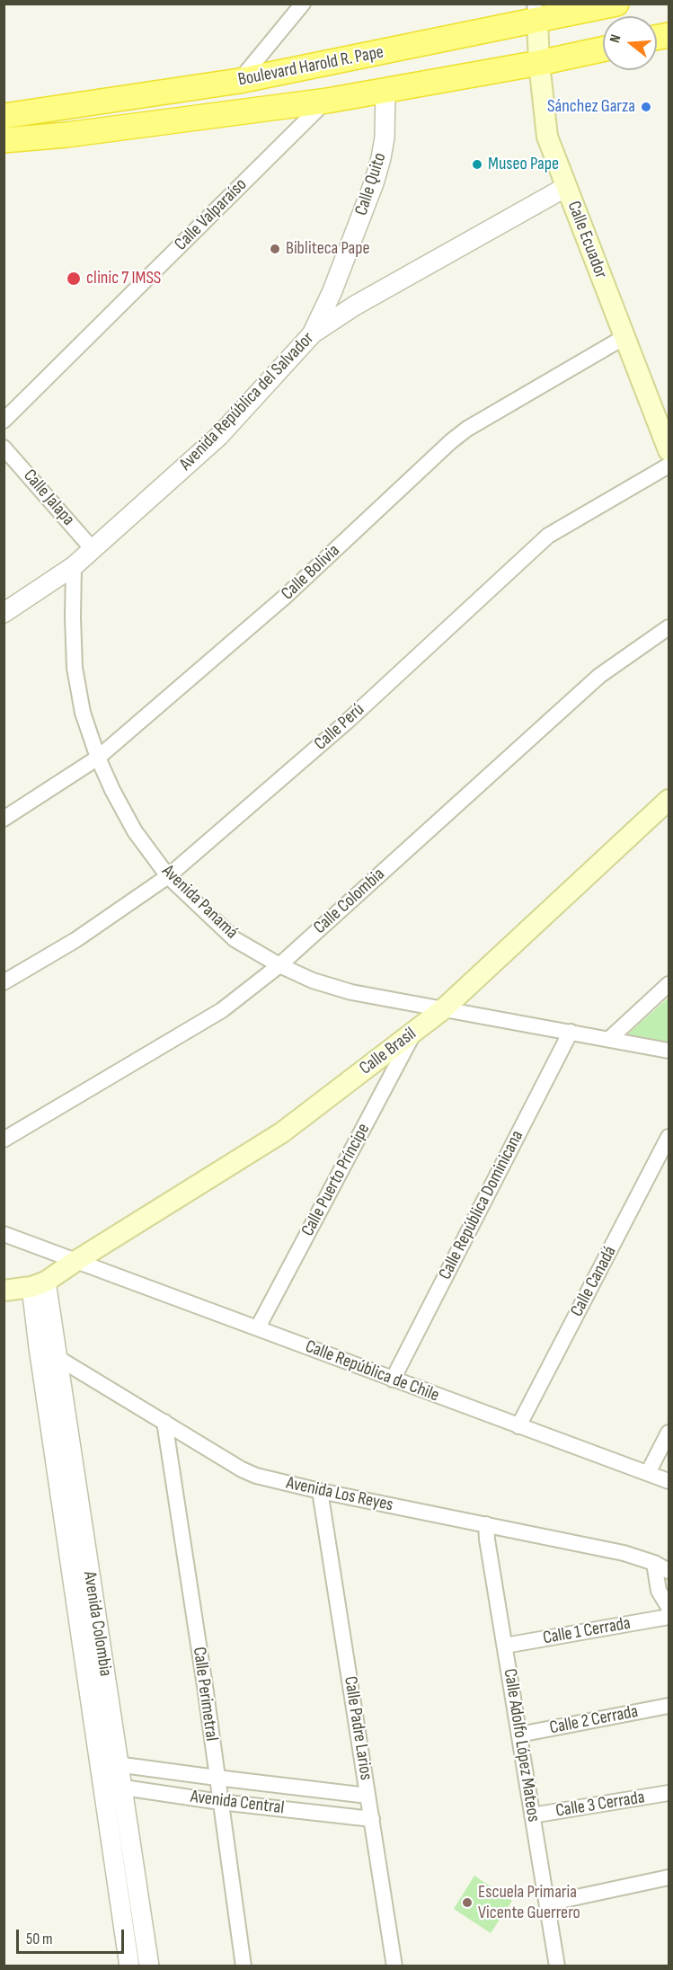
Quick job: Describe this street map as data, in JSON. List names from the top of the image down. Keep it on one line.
{"streets":{"highway":["Boulevard Harold R. Pape"],"main road":["Calle Ecuador","Calle Brasil"],"street":["Calle Quito","Calle Valparaíso","Avenida República del Salvador","Calle Jalapa","Calle Bolivia","Calle Perú","Calle Colombia","Avenida Panamá","Calle Puerto Príncipe","Calle República Dominicana","Calle Canadá","Calle República de Chile","Avenida Los Reyes","Avenida Colombia","Calle 1 Cerrada","Calle Perimetral","Calle 2 Cerrada","Calle Padre Larios","Calle Adolfo López Mateos","Avenida Central","Calle 3 Cerrada"]},"crossings":[["Boulevard Harold R. Pape","Calle Quito"],["Boulevard Harold R. Pape","Calle Valparaíso"],["Boulevard Harold R. Pape","Calle Ecuador"],["Calle Quito","Avenida República del Salvador"],["Calle Ecuador","Avenida República del Salvador"],["Calle Ecuador","Calle Bolivia"],["Avenida República del Salvador","Calle Jalapa"],["Avenida República del Salvador","Avenida Panamá"],["Calle Bolivia","Avenida Panamá"],["Calle Perú","Avenida Panamá"],["Calle Colombia","Avenida Panamá"],["Avenida Panamá","Calle Brasil"],["Avenida Panamá","Calle República Dominicana"],["Calle Brasil","Calle Puerto Príncipe"],["Calle Brasil","Calle República de Chile"],["Calle Brasil","Avenida Colombia"],["Calle Puerto Príncipe","Calle República de Chile"],["Calle República Dominicana","Calle República de Chile"],["Calle Canadá","Calle República de Chile"],["Avenida Los Reyes","Avenida Colombia"],["Avenida Los Reyes","Calle Perimetral"],["Avenida Los Reyes","Calle Padre Larios"],["Avenida Los Reyes","Calle Adolfo López Mateos"],["Avenida Colombia","Avenida Central"],["Calle 1 Cerrada","Calle Adolfo López Mateos"],["Calle Perimetral","Avenida Central"],["Calle 2 Cerrada","Calle Adolfo López Mateos"],["Calle Padre Larios","Avenida Central"],["Calle Adolfo López Mateos","Calle 3 Cerrada"]],"places":["Sánchez Garza","Museo Pape","Bibliteca Pape","clinic 7 IMSS","Escuela Primaria Vicente Guerrero"],"scale_bar":"50 m","north":"left"}
